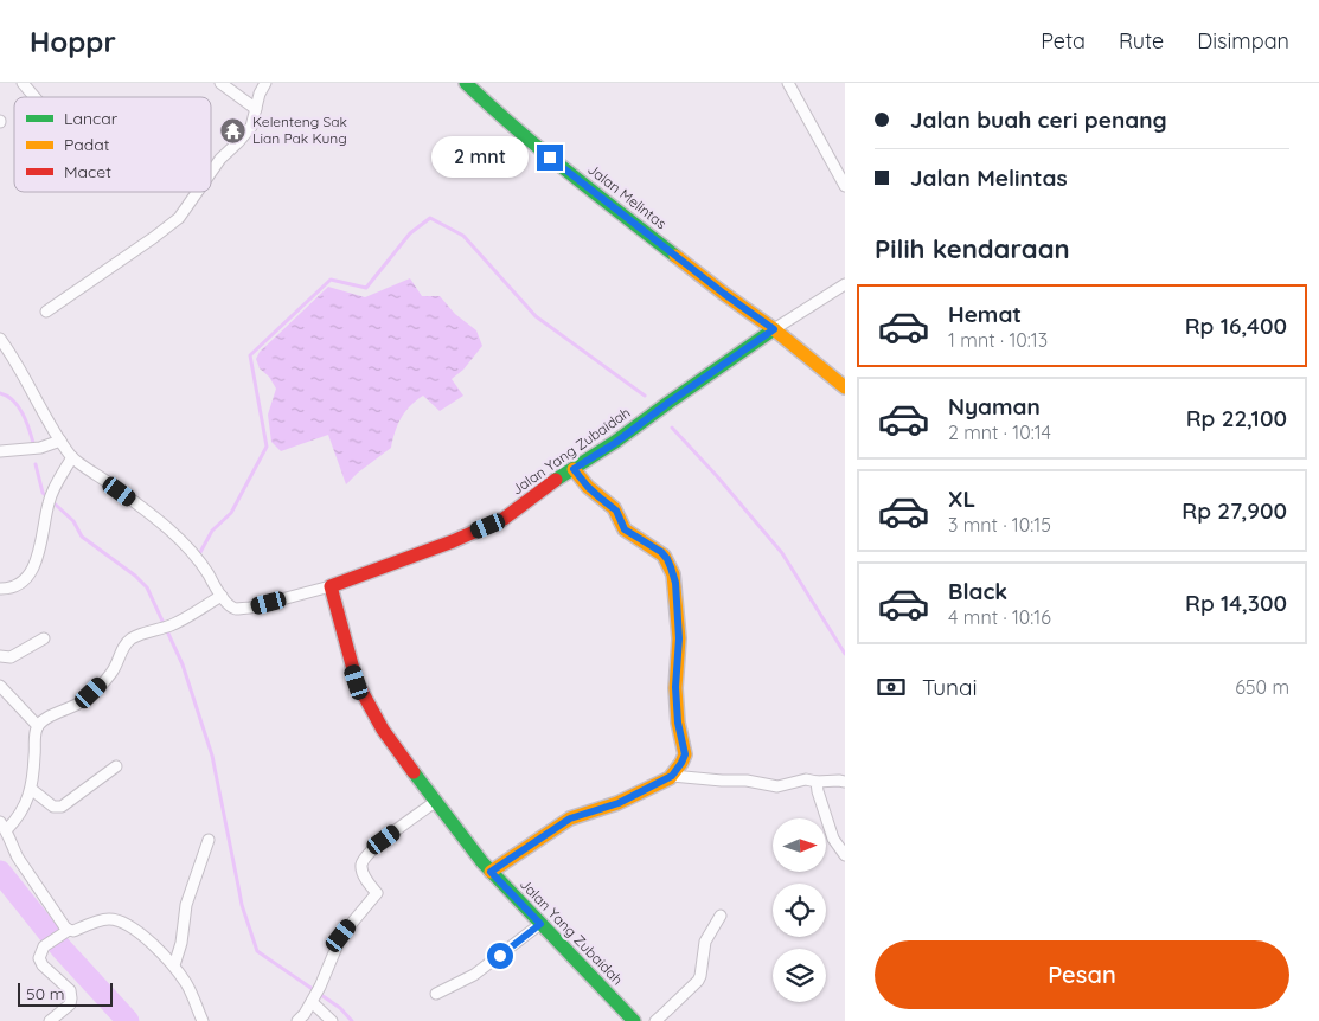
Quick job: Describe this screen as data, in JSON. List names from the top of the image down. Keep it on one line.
{"streets":{"street":["Jalan Melintas","Jalan Yang Zubaidah"]},"crossings":[["Jalan Melintas","Jalan Yang Zubaidah"]],"places":{"temple":["Kelenteng Sak Lian Pak Kung"]},"legend":["Lancar","Padat","Macet"],"scale_bar":"50 m","north":"right","page":{"header":"Hoppr","nav":["Peta","Rute","Disimpan"],"banner":["Jalan buah ceri penang","Jalan Melintas"],"bubble":"2 mnt","heading":"Pilih kendaraan","list":[{"name":"Hemat","note":"1 mnt · 10:13","value":"Rp 16,400"},{"name":"Nyaman","note":"2 mnt · 10:14","value":"Rp 22,100"},{"name":"XL","note":"3 mnt · 10:15","value":"Rp 27,900"},{"name":"Black","note":"4 mnt · 10:16","value":"Rp 14,300"}],"pay":["Tunai","650 m"],"buttons":"Pesan","scale":"50 m"}}
